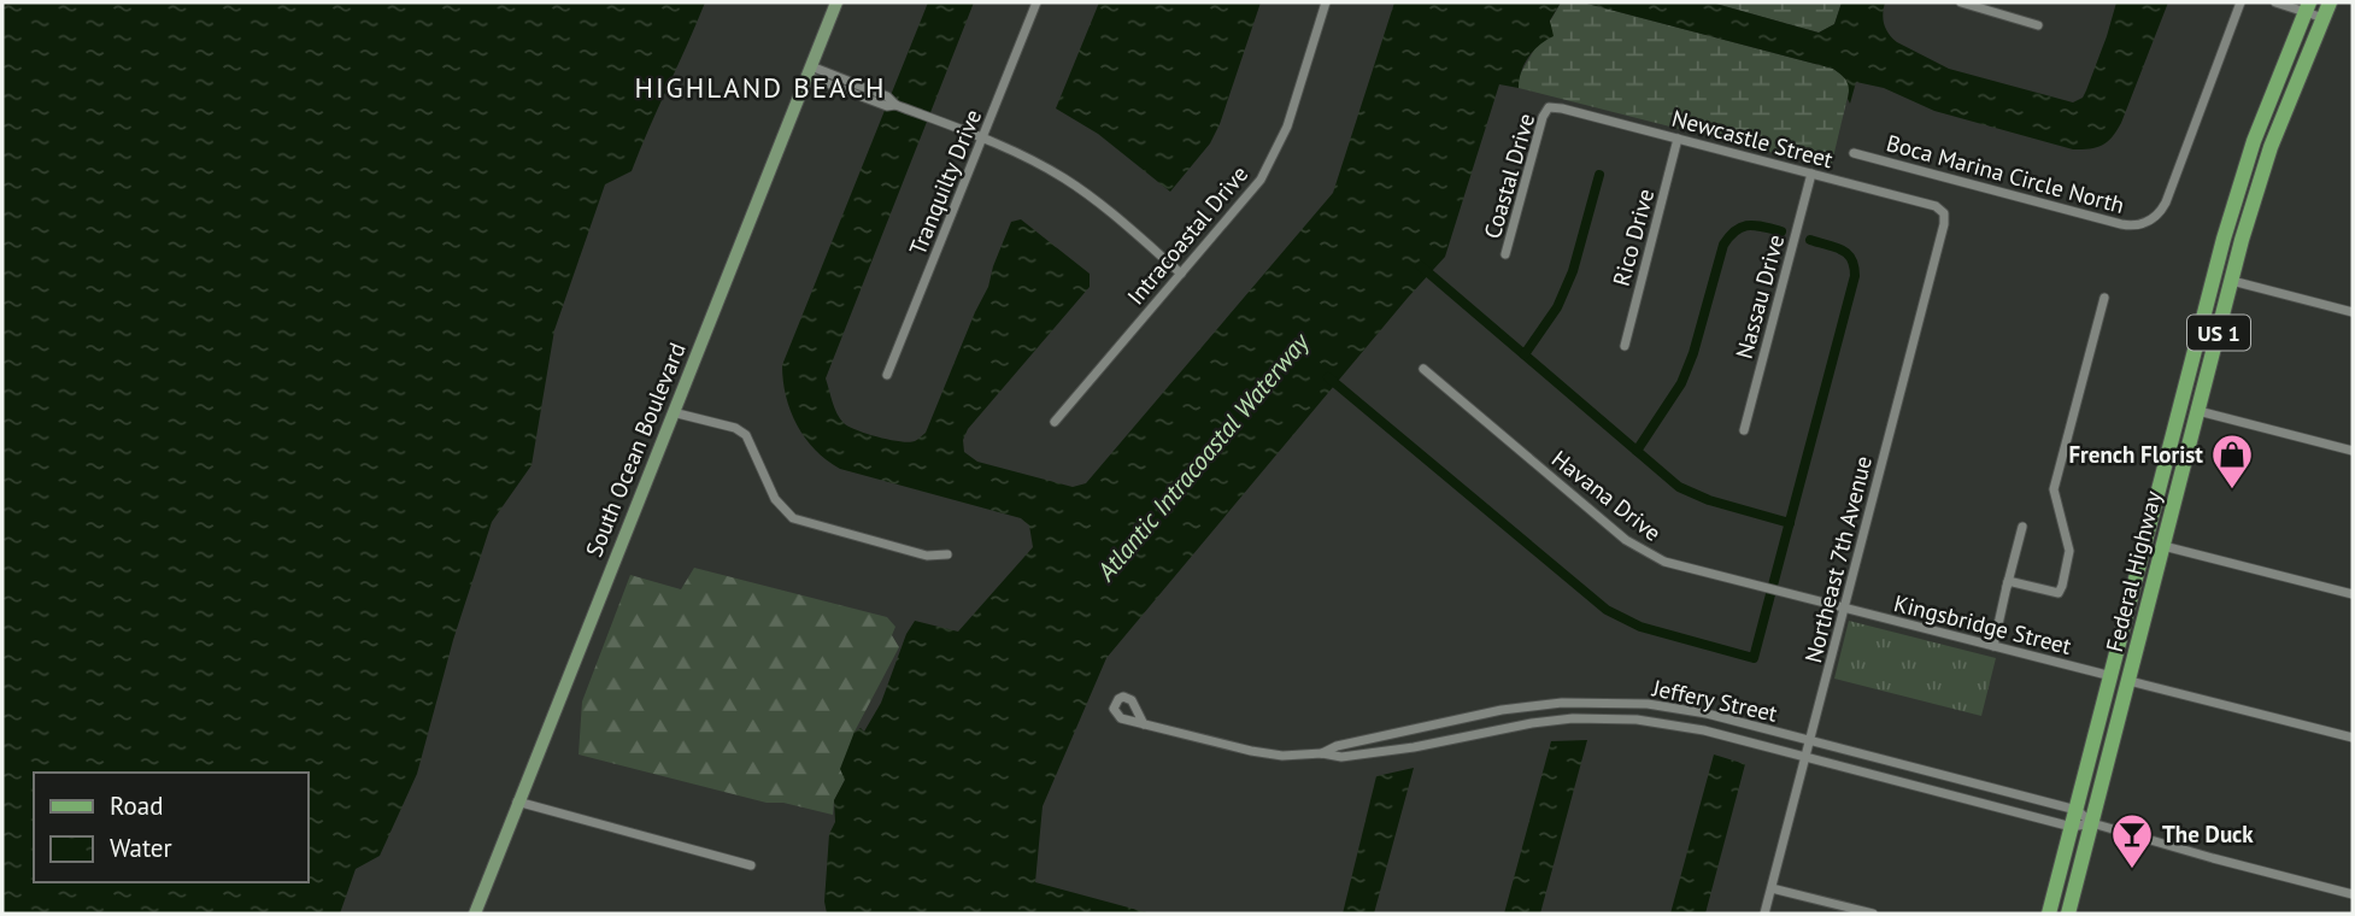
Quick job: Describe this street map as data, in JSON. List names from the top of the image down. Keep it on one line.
{"streets":{"main road":["US 1","South Ocean Boulevard","Federal Highway"],"street":["Newcastle Street","Boca Marina Circle North","Coastal Drive","Tranquilty Drive","Intracoastal Drive","Rico Drive","Nassau Drive","Havana Drive","Northeast 7th Avenue","Kingsbridge Street","Jeffery Street"]},"crossings":[["Newcastle Street","Coastal Drive"],["Newcastle Street","Rico Drive"],["Newcastle Street","Nassau Drive"],["Newcastle Street","Northeast 7th Avenue"],["Havana Drive","Northeast 7th Avenue"],["Havana Drive","Kingsbridge Street"],["Northeast 7th Avenue","Kingsbridge Street"],["Northeast 7th Avenue","Jeffery Street"],["Federal Highway","Kingsbridge Street"],["Federal Highway","Jeffery Street"]],"districts":["HIGHLAND BEACH"],"water":["Atlantic Intracoastal Waterway"],"places":{"shop":["French Florist"],"bar":["The Duck"]},"legend":["Road","Water"]}
